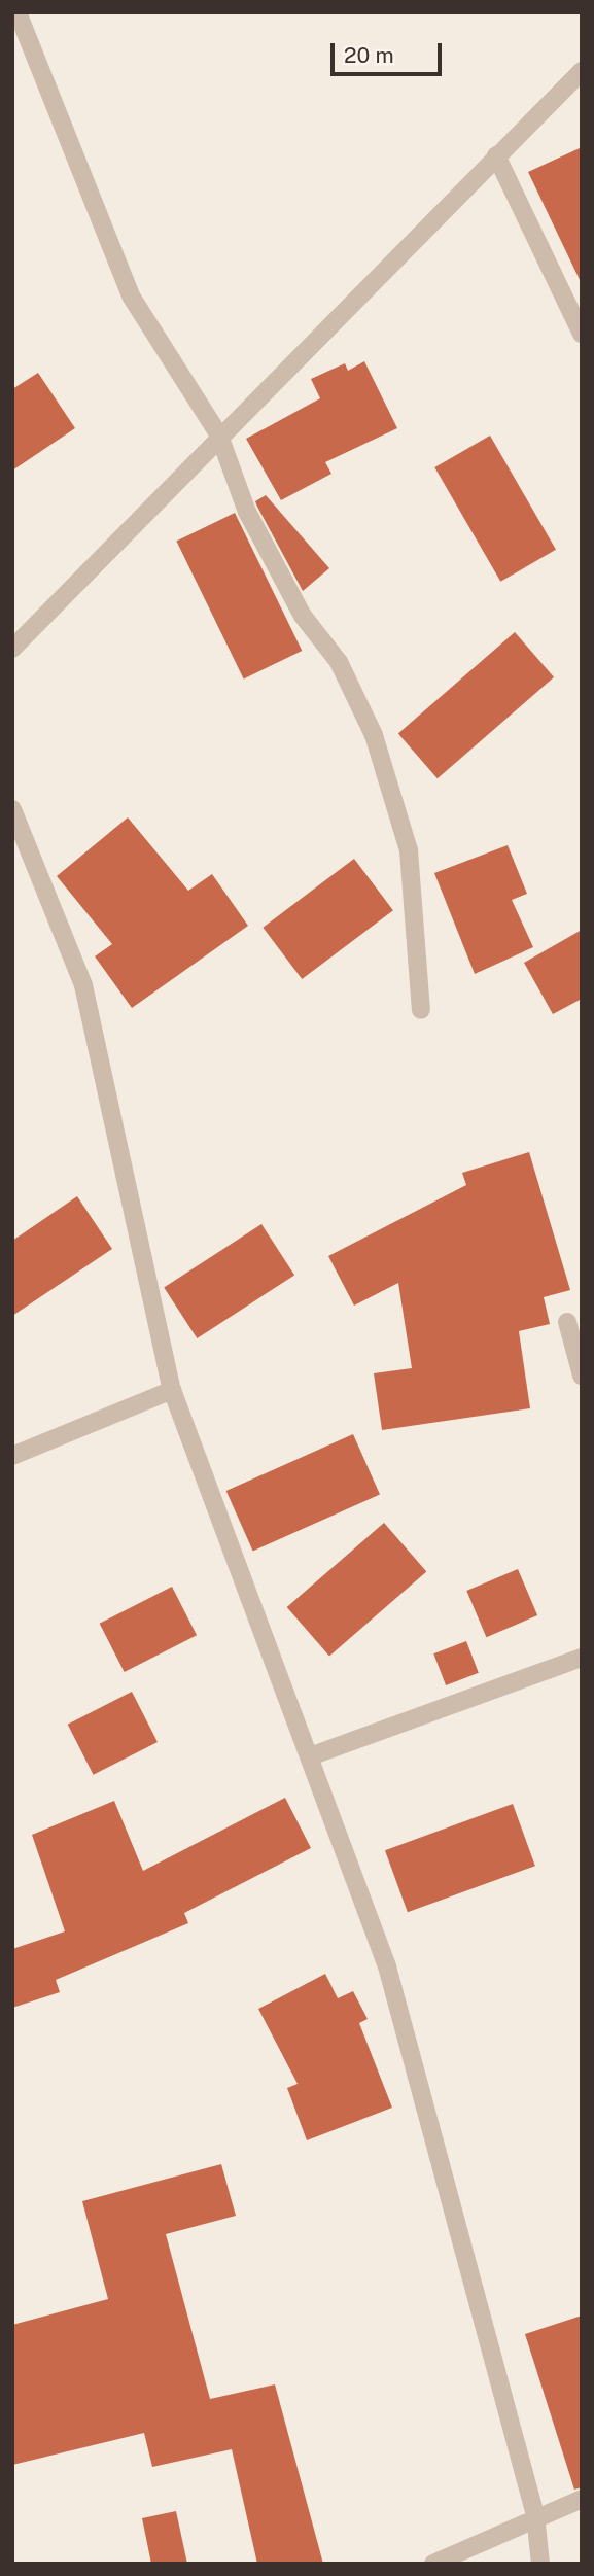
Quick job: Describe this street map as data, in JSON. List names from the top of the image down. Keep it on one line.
{"scale_bar":"20 m"}
